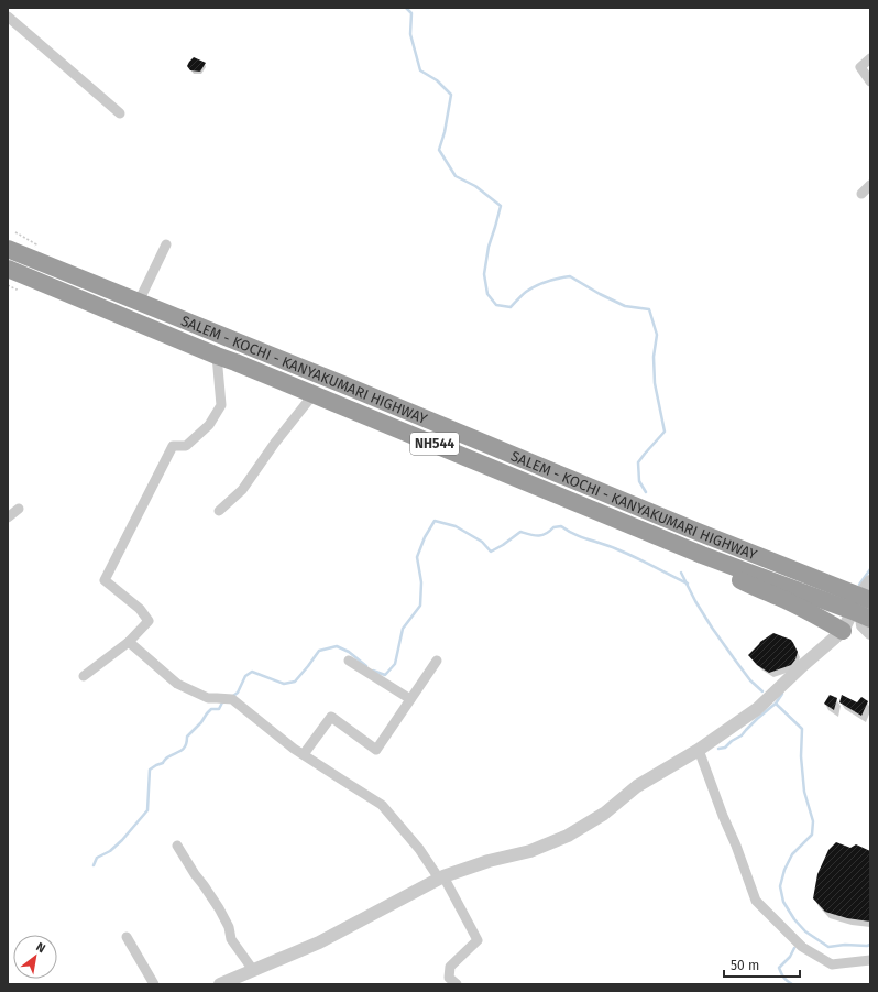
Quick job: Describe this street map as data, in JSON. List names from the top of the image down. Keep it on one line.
{"streets":{"highway":["SALEM - KOCHI - KANYAKUMARI HIGHWAY","NH544"]},"scale_bar":"50 m","north":"top right"}
